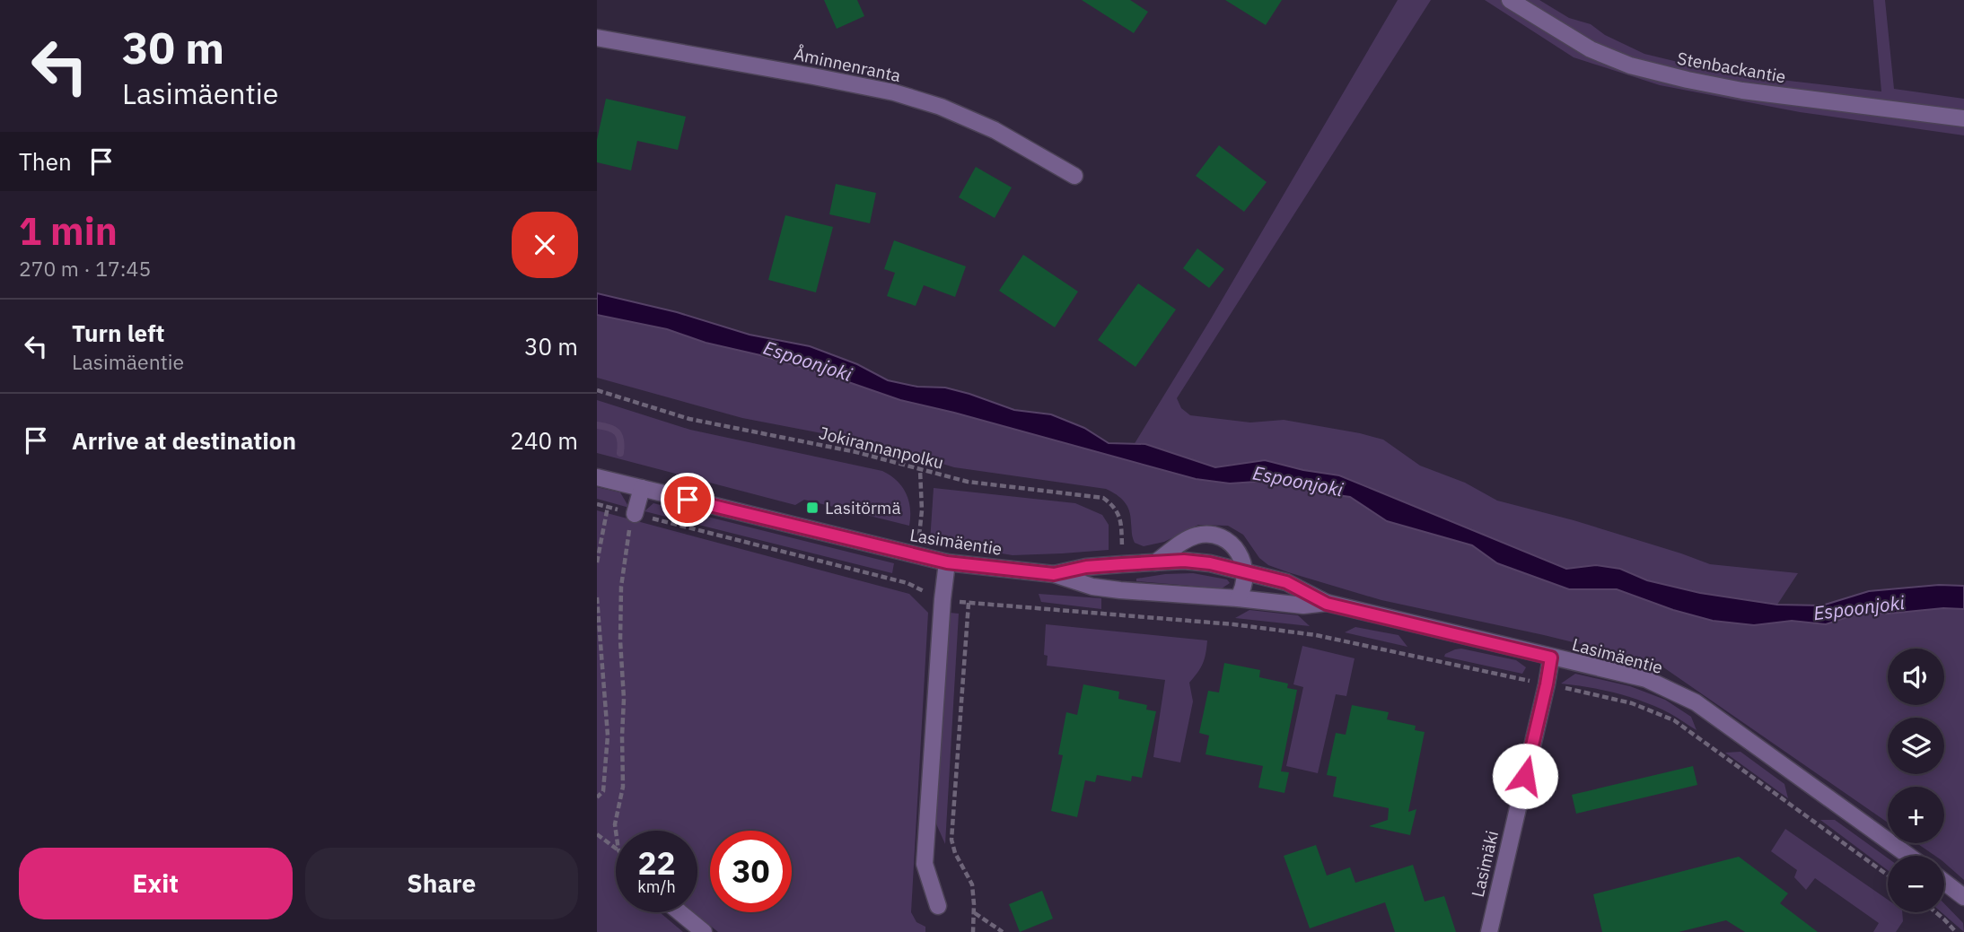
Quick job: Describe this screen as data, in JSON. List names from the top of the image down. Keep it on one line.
{"streets":{"street":["Åminnenranta","Stenbackantie","Lasimäentie","Lasimäki"],"path":["Jokirannanpolku"]},"crossings":[["Lasimäentie","Lasimäki"]],"water":["Espoonjoki"],"places":{"transit":["Lasitörmä"]},"page":{"turn":["30 m","Lasimäentie"],"then":"Then","heading":["1 min","270 m · 17:45"],"list":[{"name":"Turn left","note":"Lasimäentie","value":"30 m"},{"name":"Arrive at destination","value":"240 m"}],"map_buttons":["+","−"],"speed":"22 km/h","limit":"30","buttons":["Exit","Share"]}}
